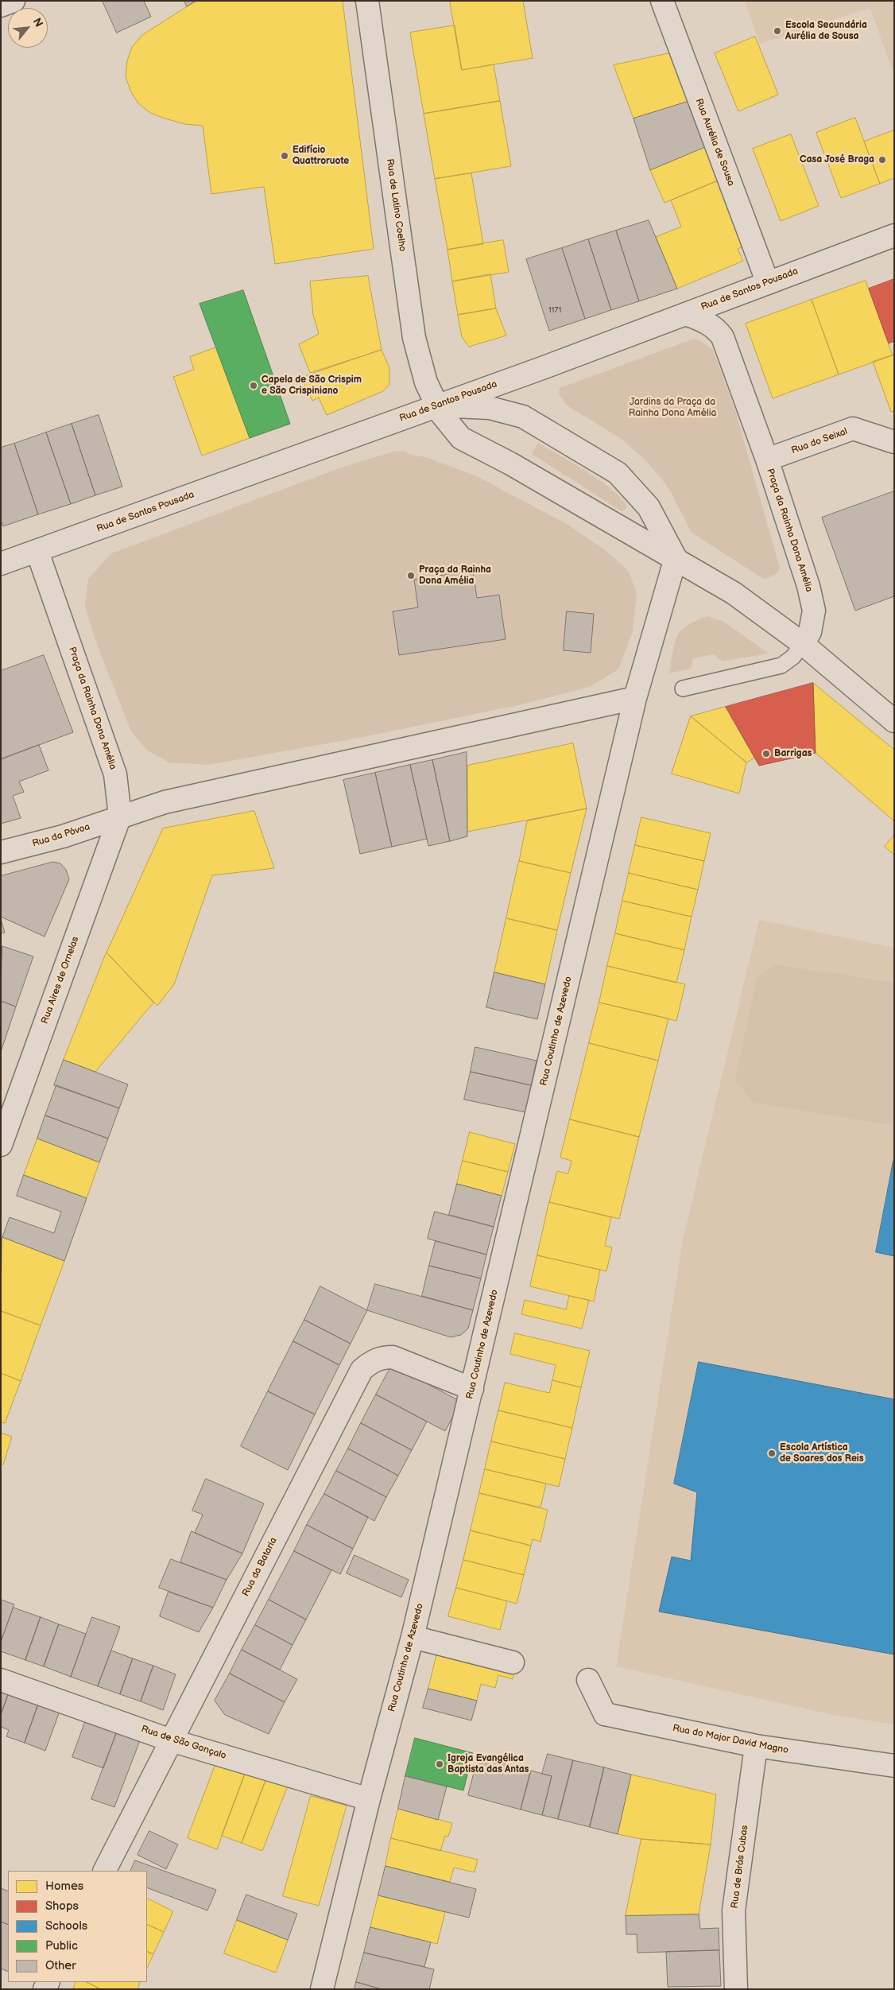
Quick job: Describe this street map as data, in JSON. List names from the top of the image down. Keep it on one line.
{"streets":{"street":["Rua Aurélia de Sousa","Rua de Latino Coelho","Rua de Santos Pousada","Rua do Seixal","Praça da Rainha Dona Amélia","Rua da Póvoa","Rua Aires de Ornelas","Rua Coutinho de Azevedo","Rua da Bataria","Rua do Major David Magno","Rua de São Gonçalo","Rua de Brás Cubas"]},"crossings":[["Rua Aurélia de Sousa","Rua de Santos Pousada"],["Rua de Latino Coelho","Rua de Santos Pousada"],["Rua de Santos Pousada","Praça da Rainha Dona Amélia"],["Rua do Seixal","Praça da Rainha Dona Amélia"],["Praça da Rainha Dona Amélia","Rua da Póvoa"],["Praça da Rainha Dona Amélia","Rua Aires de Ornelas"],["Rua da Póvoa","Rua Aires de Ornelas"],["Rua Coutinho de Azevedo","Rua da Bataria"],["Rua Coutinho de Azevedo","Rua de São Gonçalo"],["Rua da Bataria","Rua de São Gonçalo"],["Rua do Major David Magno","Rua de Brás Cubas"]],"parks":["Jardins da Praça da Rainha Dona Amélia"],"places":["Escola Secundária Aurélia de Sousa","Edifício Quattroruote","Casa José Braga","Capela de São Crispim e São Crispiniano","Praça da Rainha Dona Amélia","Barrigas","Escola Artística de Soares dos Reis","Igreja Evangélica Baptista das Antas"],"house_numbers":["1171"],"legend":["Homes","Shops","Schools","Public","Other"],"north":"top right"}
